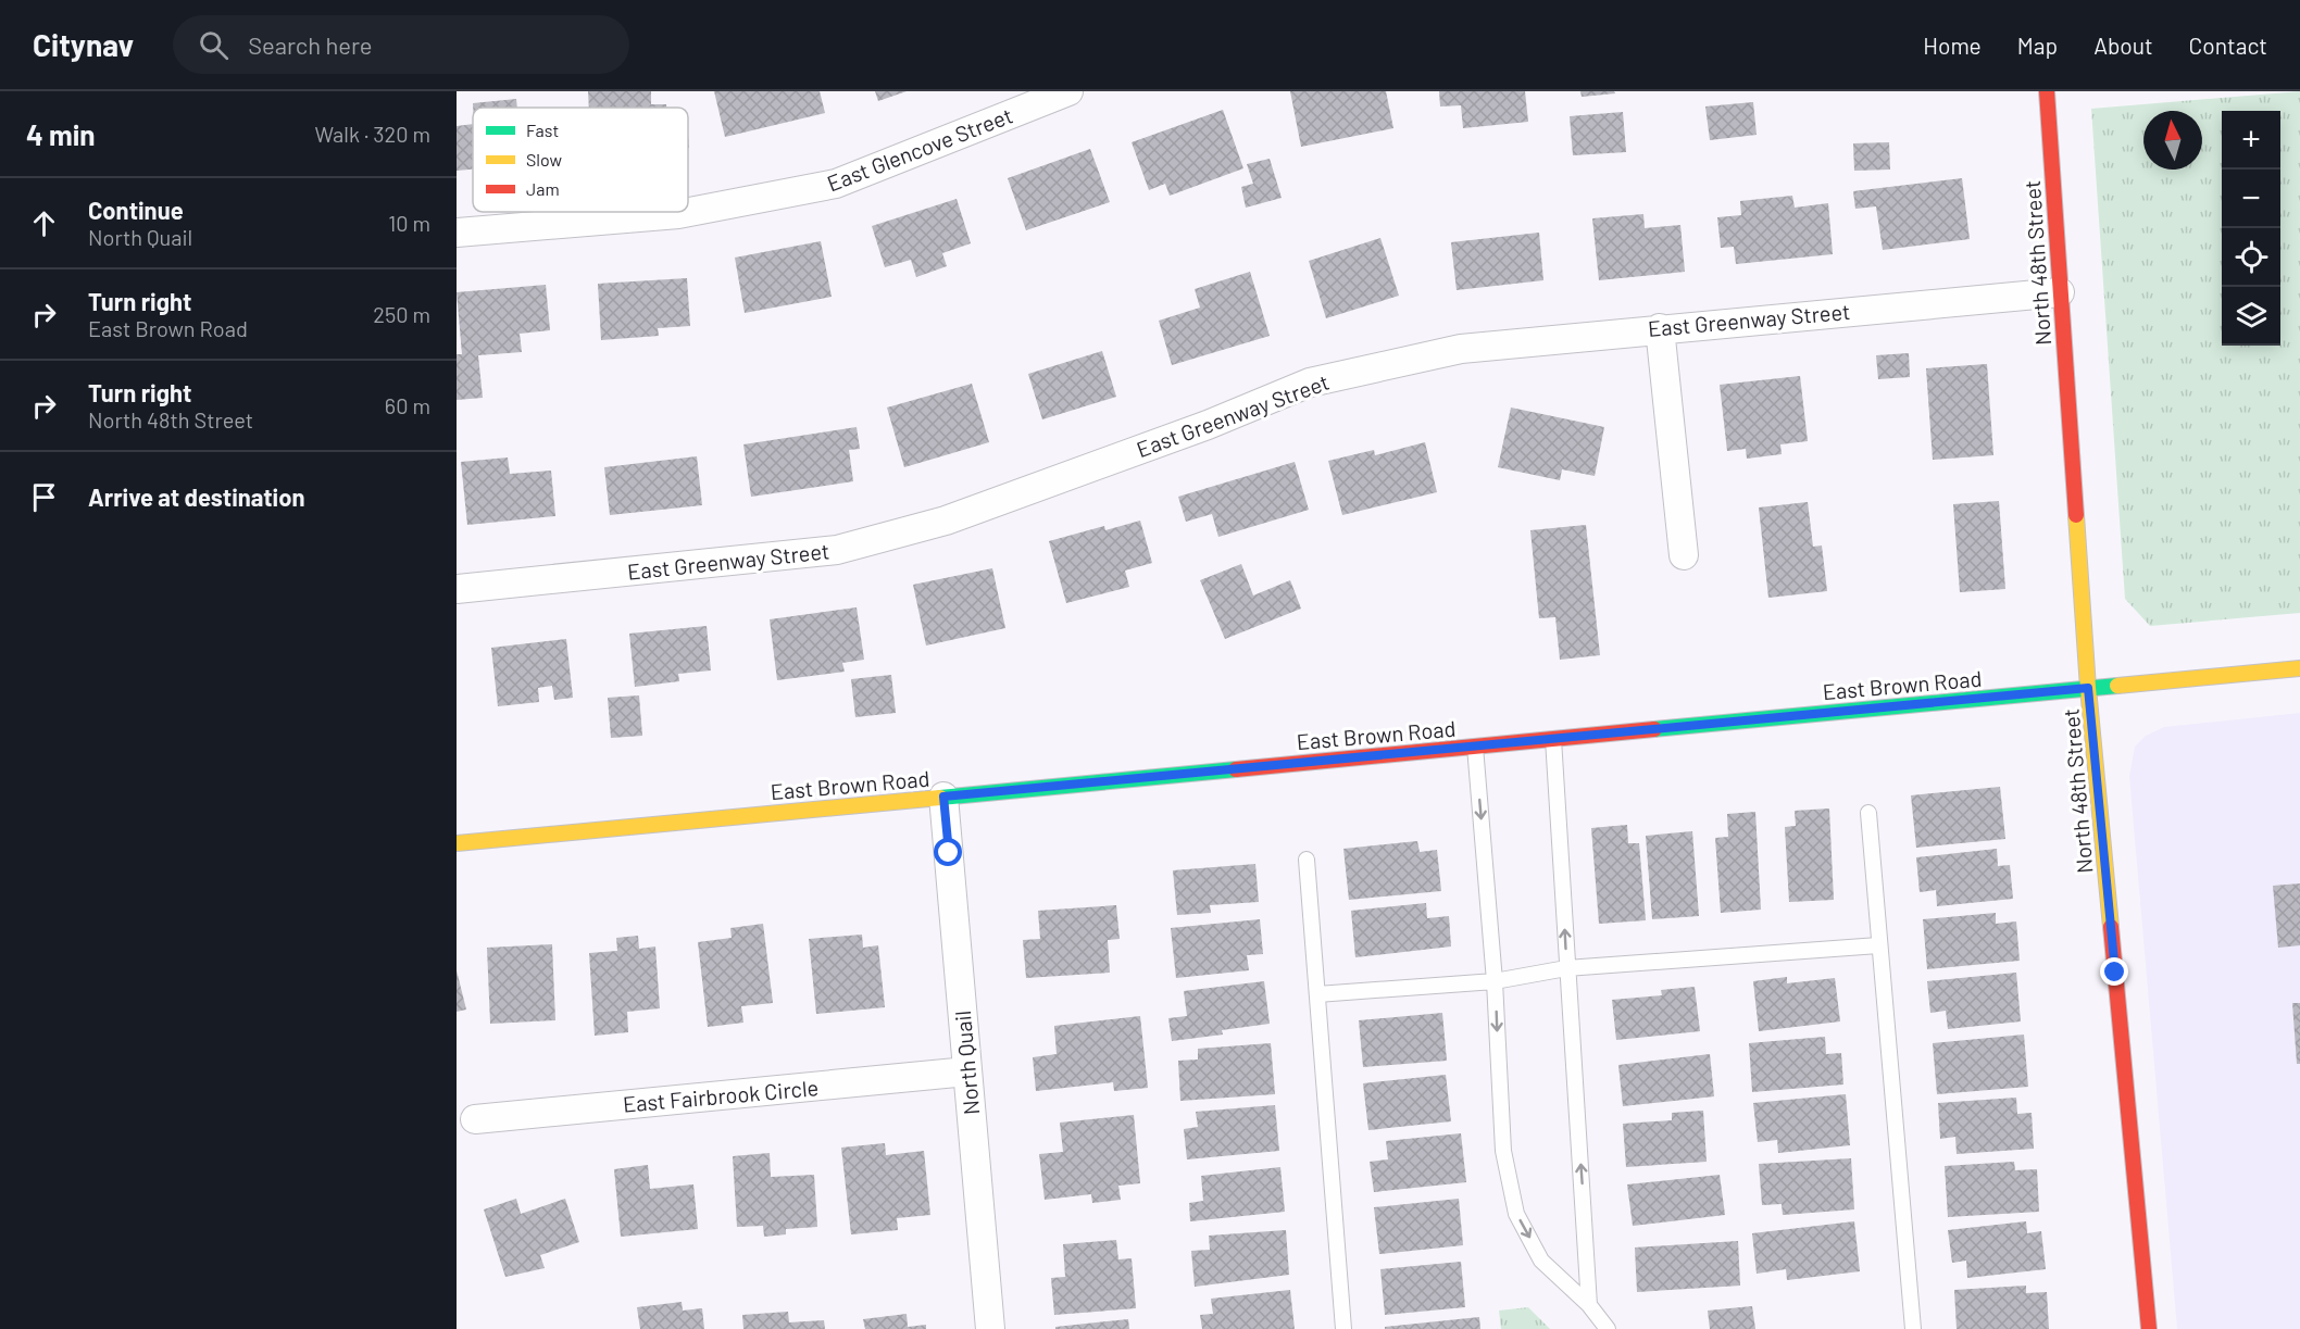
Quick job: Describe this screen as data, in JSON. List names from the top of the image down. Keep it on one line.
{"streets":{"main road":["North 48th Street","East Brown Road"],"street":["East Glencove Street","East Greenway Street","North Quail","East Fairbrook Circle"]},"crossings":[["North 48th Street","East Greenway Street"],["North 48th Street","East Brown Road"],["East Brown Road","North Quail"],["North Quail","East Fairbrook Circle"]],"legend":["Fast","Slow","Jam"],"north":"top","page":{"header":"Citynav","search":"Search here","nav":["Home","Map","About","Contact"],"heading":["4 min","Walk · 320 m"],"map_buttons":["+","−"],"list":[["Continue","North Quail","10 m"],["Turn right","East Brown Road","250 m"],["Turn right","North 48th Street","60 m"],"Arrive at destination"]}}
